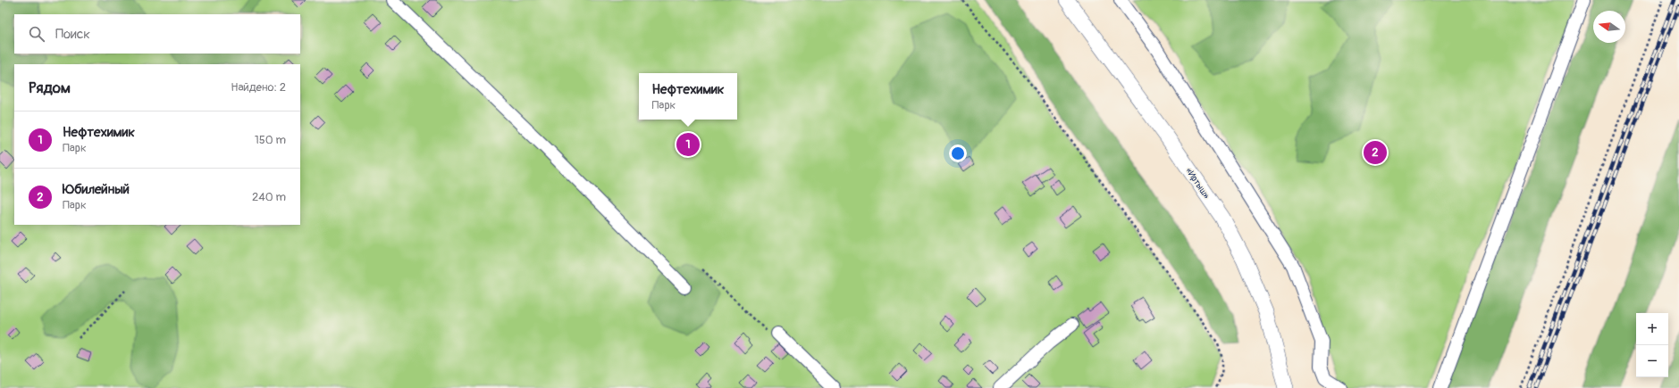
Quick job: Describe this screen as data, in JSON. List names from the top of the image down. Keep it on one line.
{"streets":{"main road":["«Иртыш»"]},"north":"left","page":{"search":"Поиск","heading":["Рядом","Найдено: 2"],"popup":["Нефтехимик","Парк"],"list":[{"mark":"1","name":"Нефтехимик","note":"Парк","value":"150 m"},{"mark":"2","name":"Юбилейный","note":"Парк","value":"240 m"}],"pins":["1","2"],"map_buttons":["+","−"]}}
